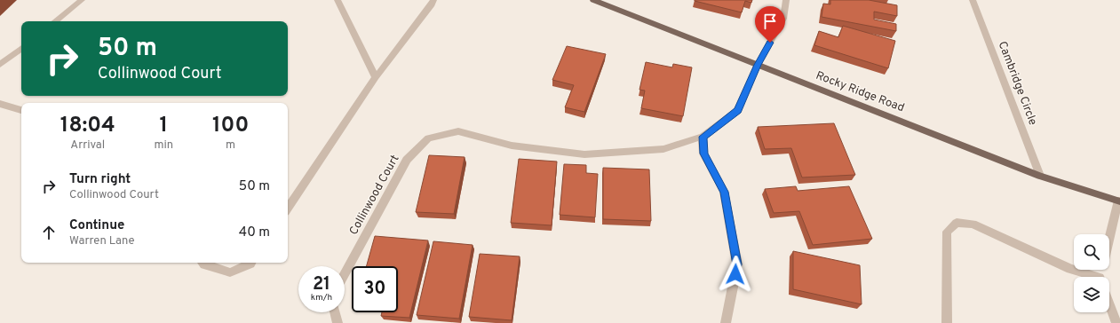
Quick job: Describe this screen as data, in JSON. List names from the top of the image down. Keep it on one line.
{"streets":{"main road":["Rocky Ridge Road"],"street":["Cambridge Circle","Collinwood Court"]},"crossings":[["Cambridge Circle","Rocky Ridge Road"],["Rocky Ridge Road","Collinwood Court"]],"page":{"turn":["50 m","Collinwood Court"],"eta":["18:04","Arrival","1","min","100","m"],"list":[{"name":"Turn right","note":"Collinwood Court","value":"50 m"},{"name":"Continue","note":"Warren Lane","value":"40 m"}],"speed":"21 km/h","limit":"30"}}
